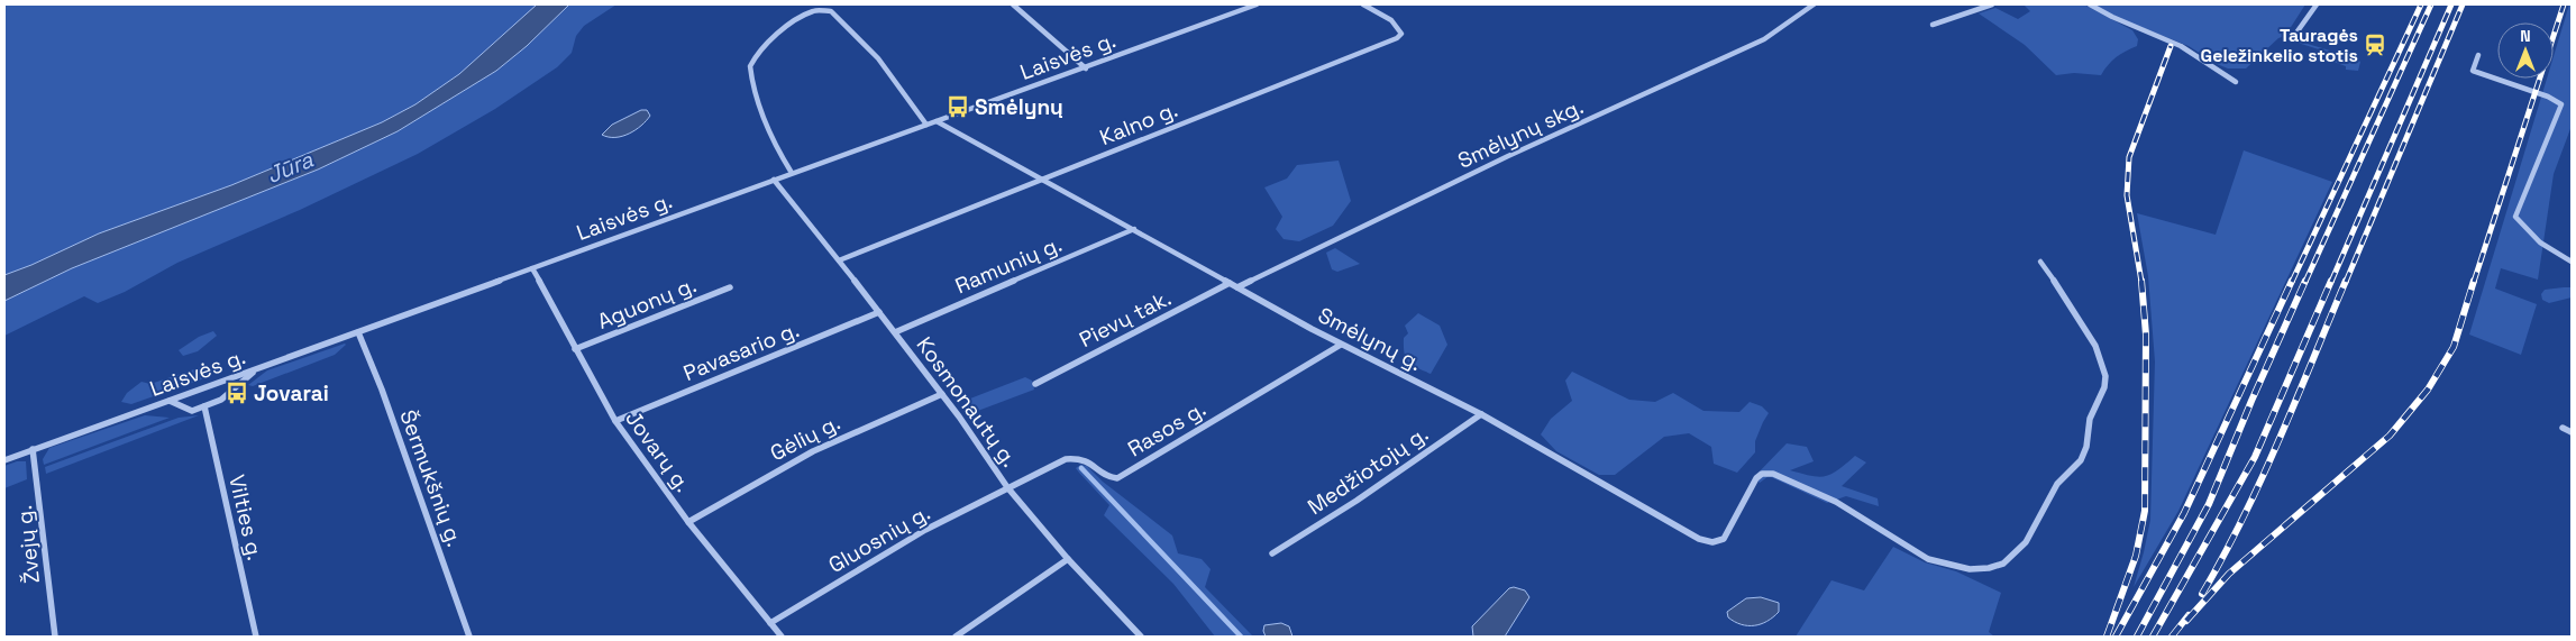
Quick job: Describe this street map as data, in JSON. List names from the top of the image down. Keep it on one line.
{"streets":{"street":["Laisvės g.","Kalno g.","Smėlynų skg.","Ramunių g.","Aguonų g.","Pievų tak.","Smėlynų g.","Pavasario g.","Kosmonautų g.","Rasos g.","Gėlių g.","Jovarų g.","Medžiotojų g.","Šermukšnių g.","Vilties g.","Gluosnių g.","Žvejų g."]},"crossings":[["Laisvės g.","Smėlynų g."],["Laisvės g.","Kosmonautų g."],["Laisvės g.","Jovarų g."],["Laisvės g.","Šermukšnių g."],["Laisvės g.","Žvejų g."],["Kalno g.","Smėlynų g."],["Kalno g.","Kosmonautų g."],["Smėlynų skg.","Smėlynų g."],["Ramunių g.","Smėlynų g."],["Ramunių g.","Kosmonautų g."],["Aguonų g.","Jovarų g."],["Pievų tak.","Smėlynų g."],["Smėlynų g.","Rasos g."],["Smėlynų g.","Medžiotojų g."],["Pavasario g.","Kosmonautų g."],["Pavasario g.","Jovarų g."],["Kosmonautų g.","Rasos g."],["Kosmonautų g.","Gėlių g."],["Kosmonautų g.","Gluosnių g."],["Rasos g.","Gluosnių g."],["Gėlių g.","Jovarų g."],["Jovarų g.","Gluosnių g."]],"water":["Jūra"],"places":{"station":["Tauragės Geležinkelio stotis"],"bus stop":["Smėlynų","Jovarai"]},"north":"top"}
